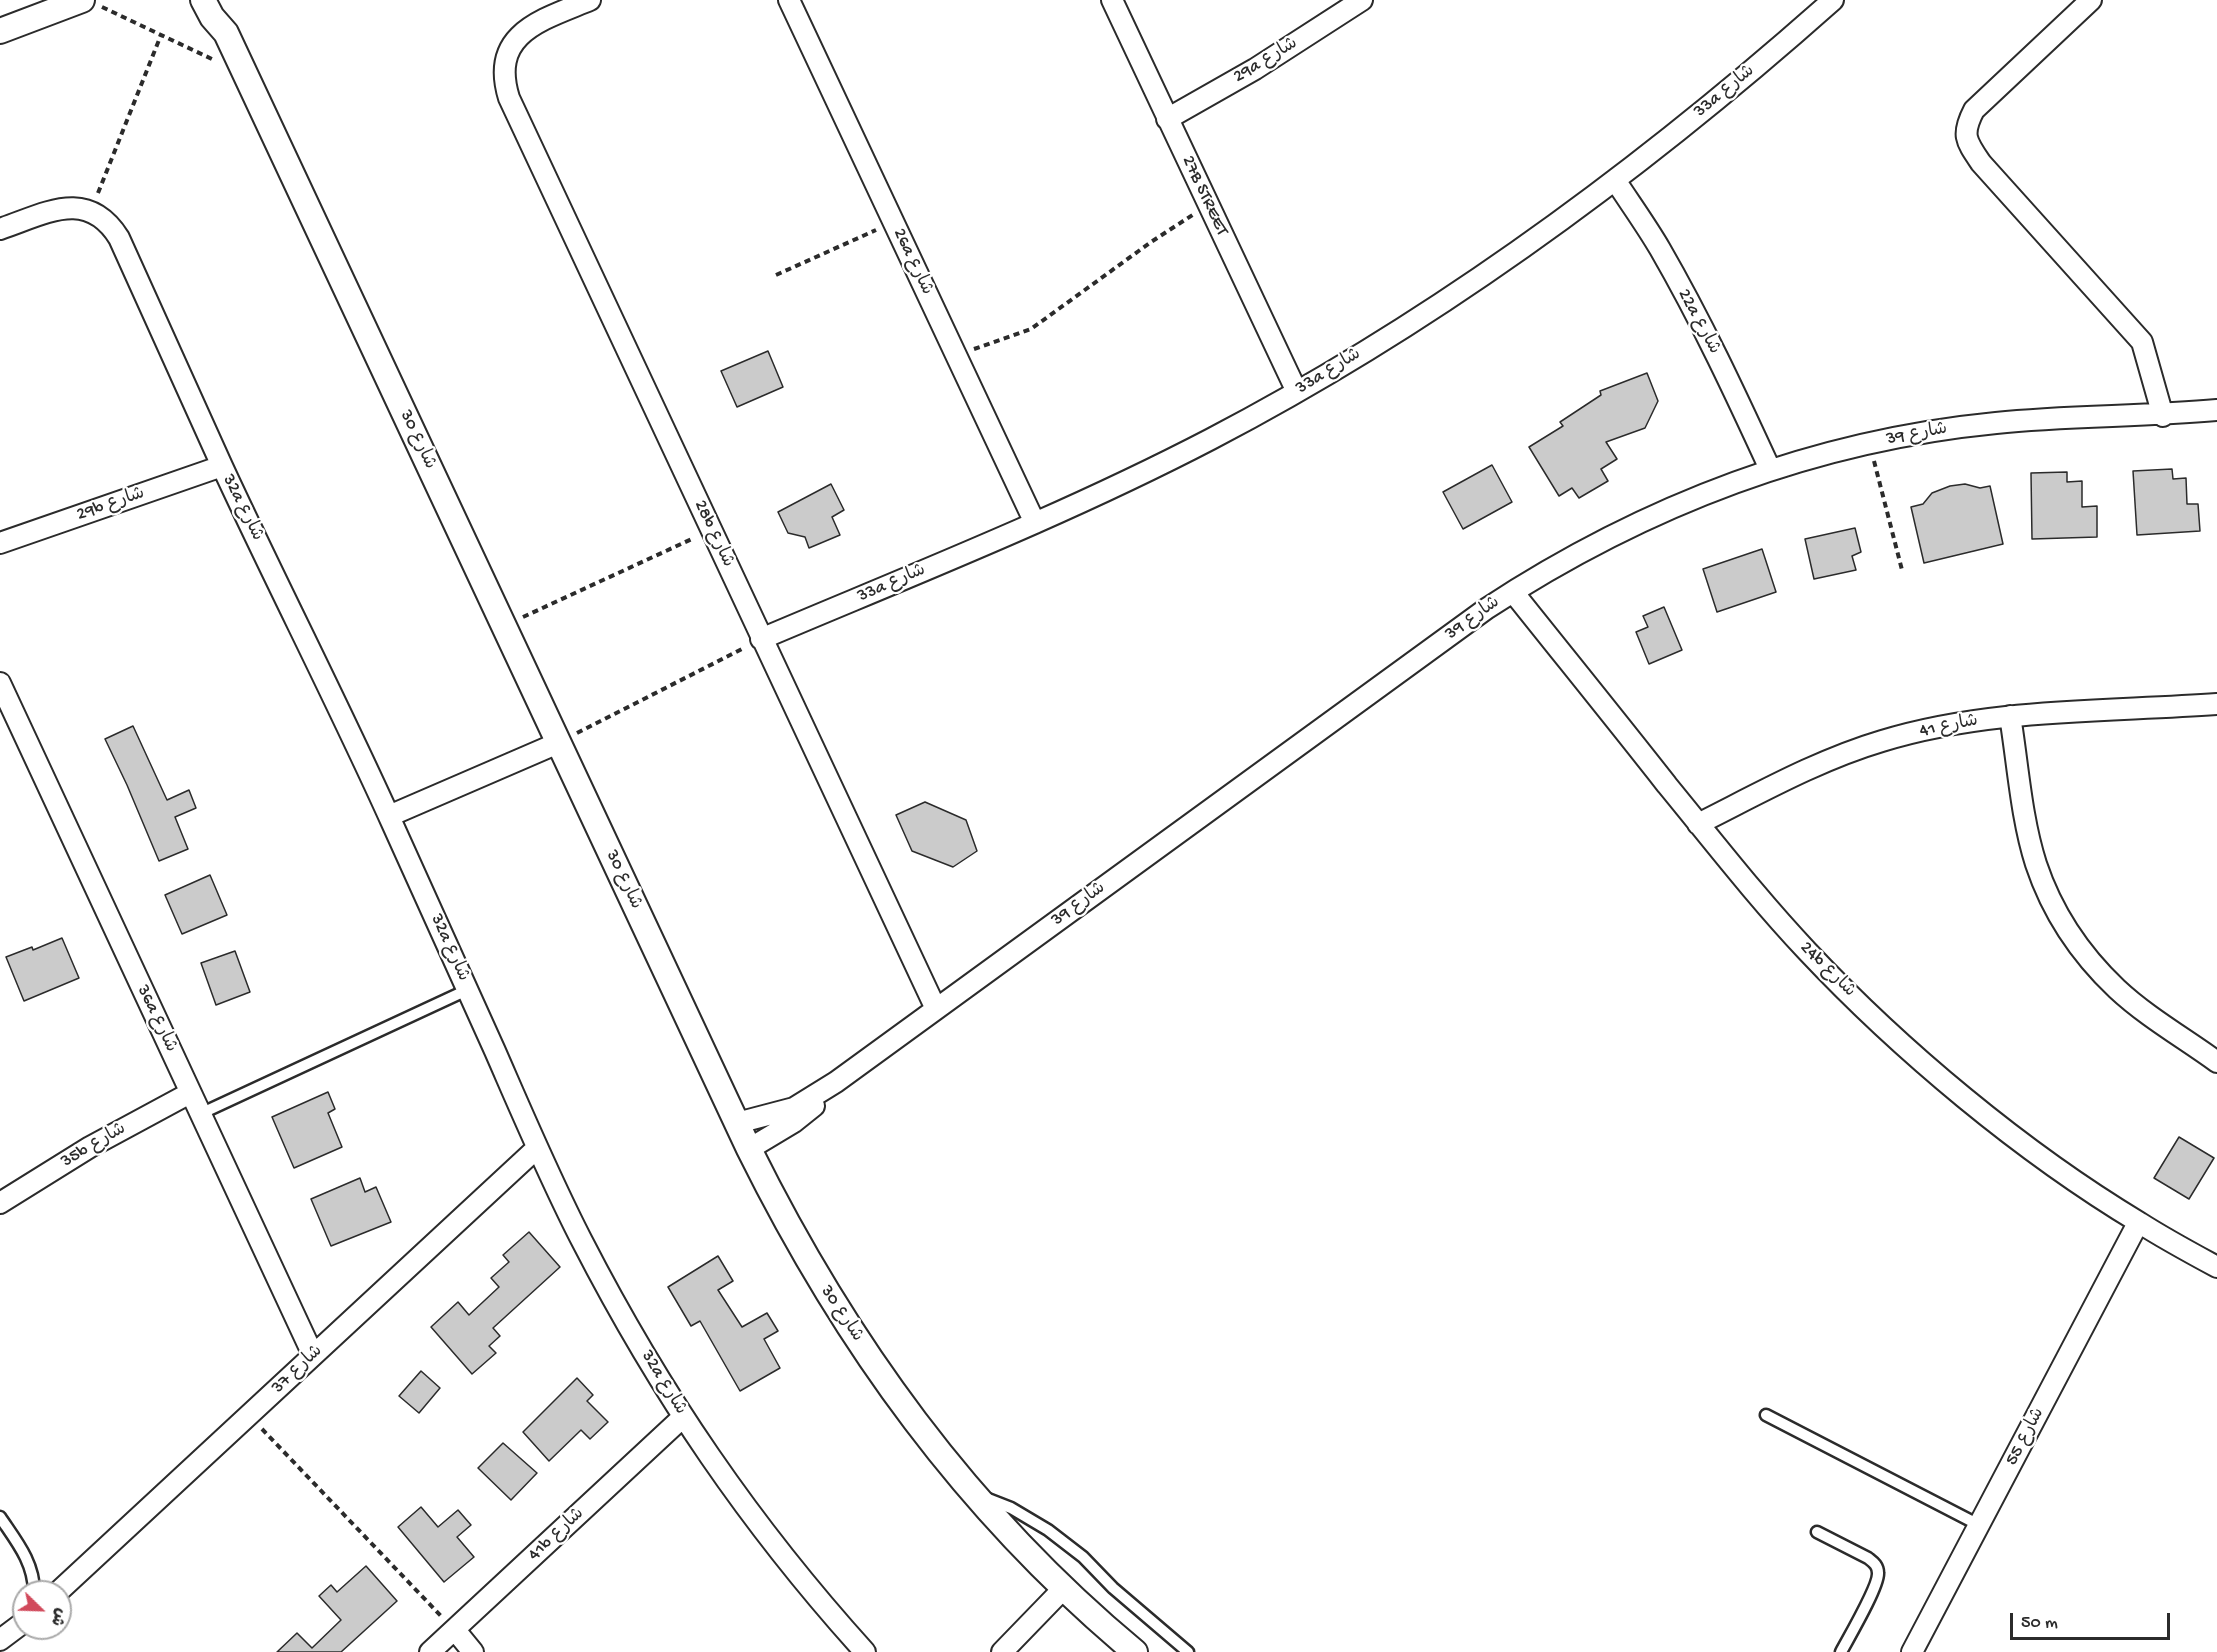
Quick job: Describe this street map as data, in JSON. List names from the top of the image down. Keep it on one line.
{"streets":{"street":["29a شارع","33a شارع","27B STREET","26a شارع","22a شارع","شارع 39","شارع 30","29b شارع","32a شارع","28b شارع","شارع 41","24b شارع","36a شارع","35b شارع","شارع 37","شارع 55","41b شارع"]},"crossings":[["29a شارع","27B STREET"],["33a شارع","27B STREET"],["33a شارع","26a شارع"],["33a شارع","22a شارع"],["33a شارع","28b شارع"],["22a شارع","شارع 39"],["شارع 39","شارع 30"],["شارع 39","28b شارع"],["شارع 39","24b شارع"],["29b شارع","32a شارع"],["32a شارع","شارع 37"],["32a شارع","41b شارع"],["شارع 41","24b شارع"],["24b شارع","شارع 55"],["36a شارع","35b شارع"],["36a شارع","شارع 37"]],"scale_bar":"50 m","north":"bottom right"}
